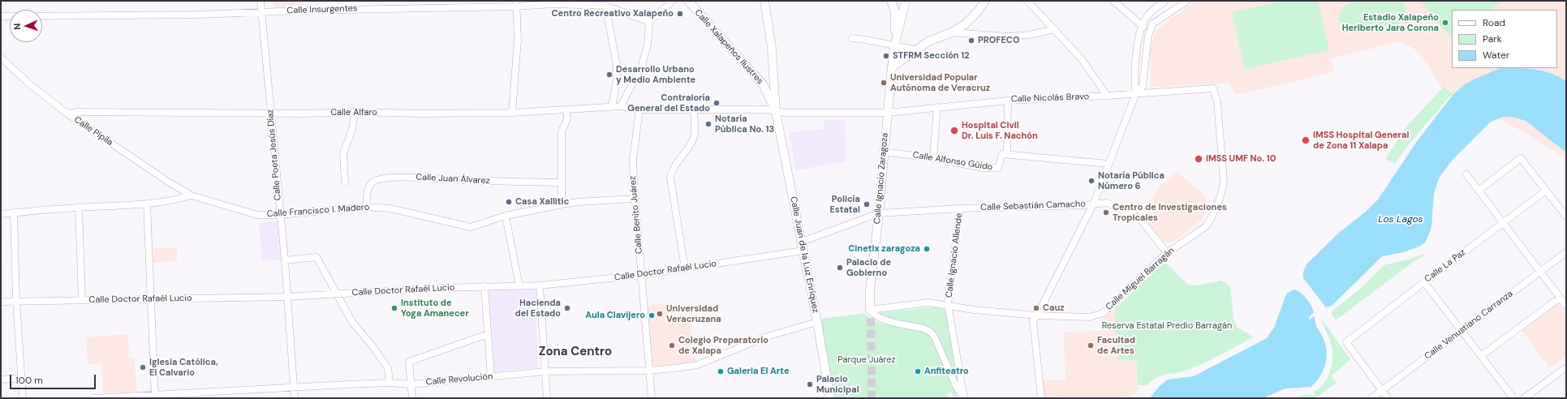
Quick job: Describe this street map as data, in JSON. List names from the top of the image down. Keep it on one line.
{"streets":{"main road":["Calle Xalapeños Ilustres","Calle Ignacio Zaragoza","Calle Juan de la Luz Enríquez"],"street":["Calle Insurgentes","Calle Nicolás Bravo","Calle Alfaro","Calle Pípila","Calle Poeta Jesús Díaz","Calle Alfonso Güido","Calle Juan Álvarez","Calle Sebastián Camacho","Calle Francisco I. Madero","Calle Benito Juárez","Calle Ignacio Allende","Calle La Paz","Calle Doctor Rafaél Lucio","Calle Miguel Barragán","Calle Venustiano Carranza","Calle Revolución"]},"crossings":[["Calle Insurgentes","Calle Poeta Jesús Díaz"],["Calle Xalapeños Ilustres","Calle Nicolás Bravo"],["Calle Xalapeños Ilustres","Calle Alfaro"],["Calle Xalapeños Ilustres","Calle Juan de la Luz Enríquez"],["Calle Nicolás Bravo","Calle Alfaro"],["Calle Nicolás Bravo","Calle Ignacio Zaragoza"],["Calle Nicolás Bravo","Calle Juan de la Luz Enríquez"],["Calle Nicolás Bravo","Calle Miguel Barragán"],["Calle Alfaro","Calle Pípila"],["Calle Alfaro","Calle Poeta Jesús Díaz"],["Calle Alfaro","Calle Benito Juárez"],["Calle Alfaro","Calle Juan de la Luz Enríquez"],["Calle Pípila","Calle Francisco I. Madero"],["Calle Poeta Jesús Díaz","Calle Francisco I. Madero"],["Calle Poeta Jesús Díaz","Calle Doctor Rafaél Lucio"],["Calle Poeta Jesús Díaz","Calle Revolución"],["Calle Alfonso Güido","Calle Ignacio Zaragoza"],["Calle Ignacio Zaragoza","Calle Sebastián Camacho"],["Calle Ignacio Zaragoza","Calle Miguel Barragán"],["Calle Juan Álvarez","Calle Francisco I. Madero"],["Calle Sebastián Camacho","Calle Juan de la Luz Enríquez"],["Calle Sebastián Camacho","Calle Ignacio Allende"],["Calle Sebastián Camacho","Calle Miguel Barragán"],["Calle Francisco I. Madero","Calle Benito Juárez"],["Calle Benito Juárez","Calle Doctor Rafaél Lucio"],["Calle Benito Juárez","Calle Revolución"],["Calle Juan de la Luz Enríquez","Calle Doctor Rafaél Lucio"],["Calle Juan de la Luz Enríquez","Calle Revolución"],["Calle Ignacio Allende","Calle Miguel Barragán"],["Calle La Paz","Calle Venustiano Carranza"]],"districts":["Zona Centro"],"water":["Los Lagos"],"parks":["Reserva Estatal Predio Barragán","Parque Juárez"],"places":["Centro Recreativo Xalapeño","Estadio Xalapeño Heriberto Jara Corona","PROFECO","STFRM Sección 12","Desarrollo Urbano y Medio Ambiente","Universidad Popular Autónoma de Veracruz","Contraloría General del Estado","Notaría Pública No. 13","Hospital Civil Dr. Luis F. Nachón","IMSS Hospital General de Zona 11 Xalapa","IMSS UMF No. 10","Notaría Pública Número 6","Casa Xallitic","Policía Estatal","Centro de Investigaciones Tropicales","Cinetix zaragoza","Palacio de Gobierno","Instituto de Yoga Amanecer","Hacienda del Estado","Cauz","Universidad Veracruzana","Aula Clavijero","Colegio Preparatorio de Xalapa","Facultad de Artes","Iglesia Católica, El Calvario","Galeria El Arte","Anfiteatro","Palacio Municipal"],"legend":["Road","Park","Water"],"scale_bar":"100 m","north":"left"}
